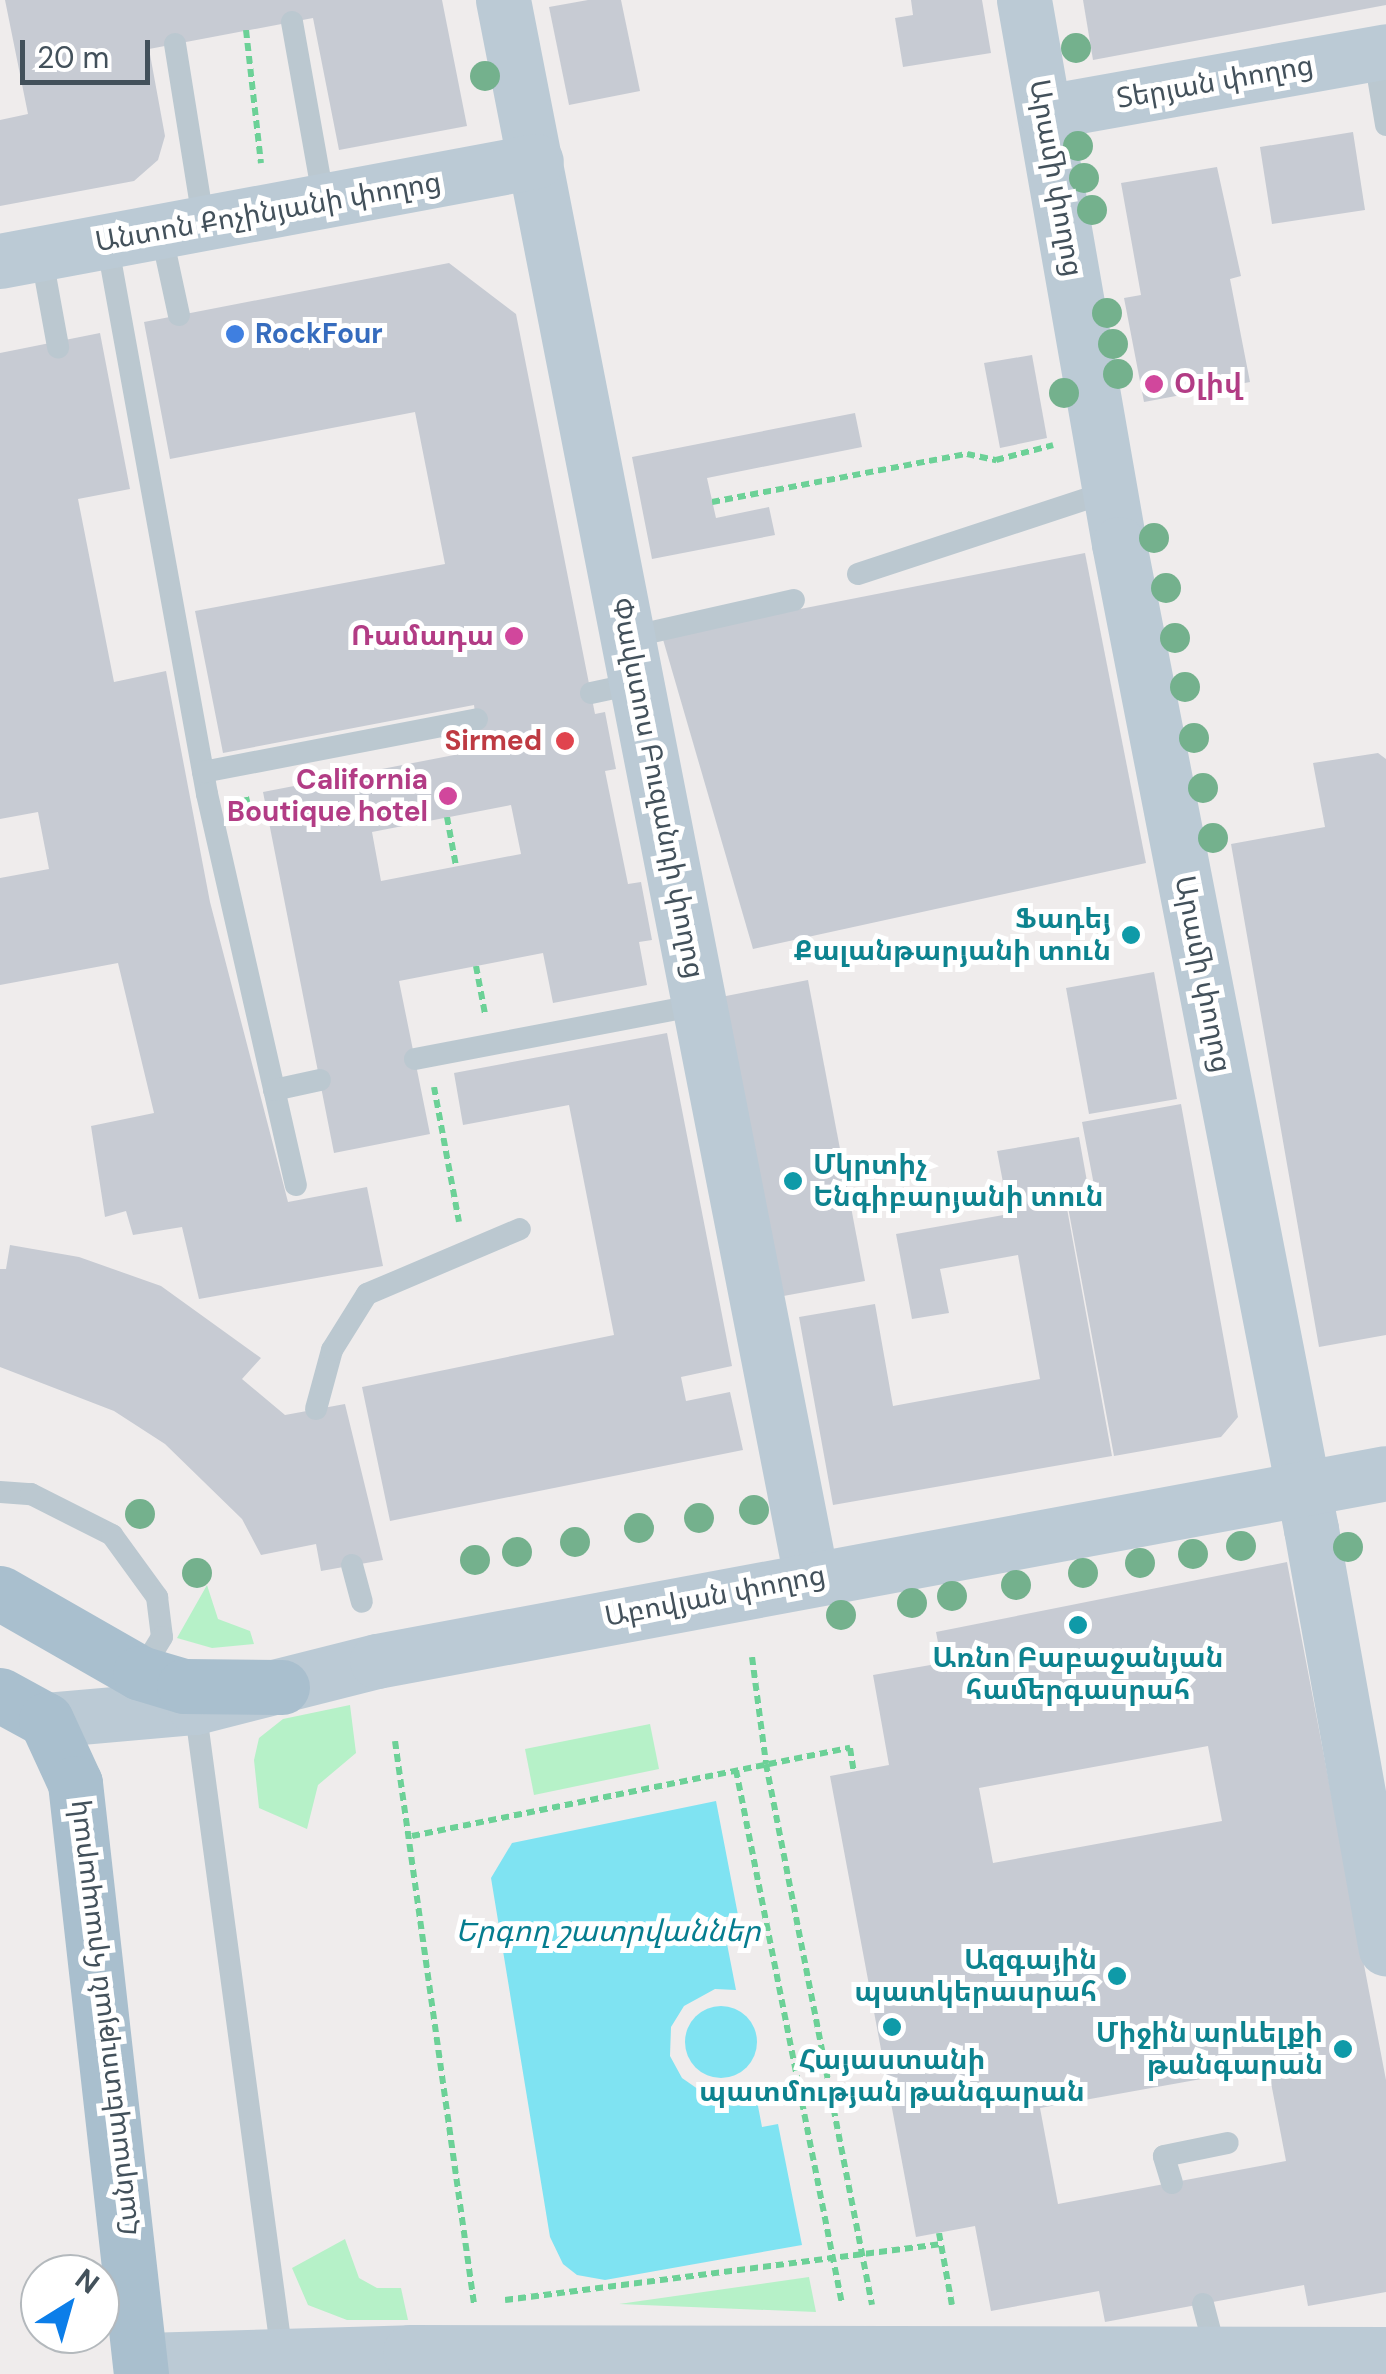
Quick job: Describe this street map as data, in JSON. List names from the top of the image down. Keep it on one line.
{"streets":{"main road":["Հանրապետության հրապարակ"],"street":["Տերյան փողոց","Արամի փողոց","Անտոն Քոչինյանի փողոց","Փավստոս Բուզանդի փողոց","Աբովյան փողոց"]},"crossings":[["Տերյան փողոց","Արամի փողոց"],["Արամի փողոց","Աբովյան փողոց"],["Անտոն Քոչինյանի փողոց","Փավստոս Բուզանդի փողոց"],["Փավստոս Բուզանդի փողոց","Աբովյան փողոց"],["Աբովյան փողոց","Հանրապետության հրապարակ"]],"water":["Երգող շատրվաններ"],"places":["RockFour","Օլիվ","Ռամադա","Sirmed","California Boutique hotel","Ֆադեյ Քալանթարյանի տուն","Մկրտիչ Ենգիբարյանի տուն","Առնո Բաբաջանյան համերգասրահ","Ազգային պատկերասրահ","Հայաստանի պատմության թանգարան","Միջին արևելքի թանգարան"],"scale_bar":"20 m","north":"top right"}
